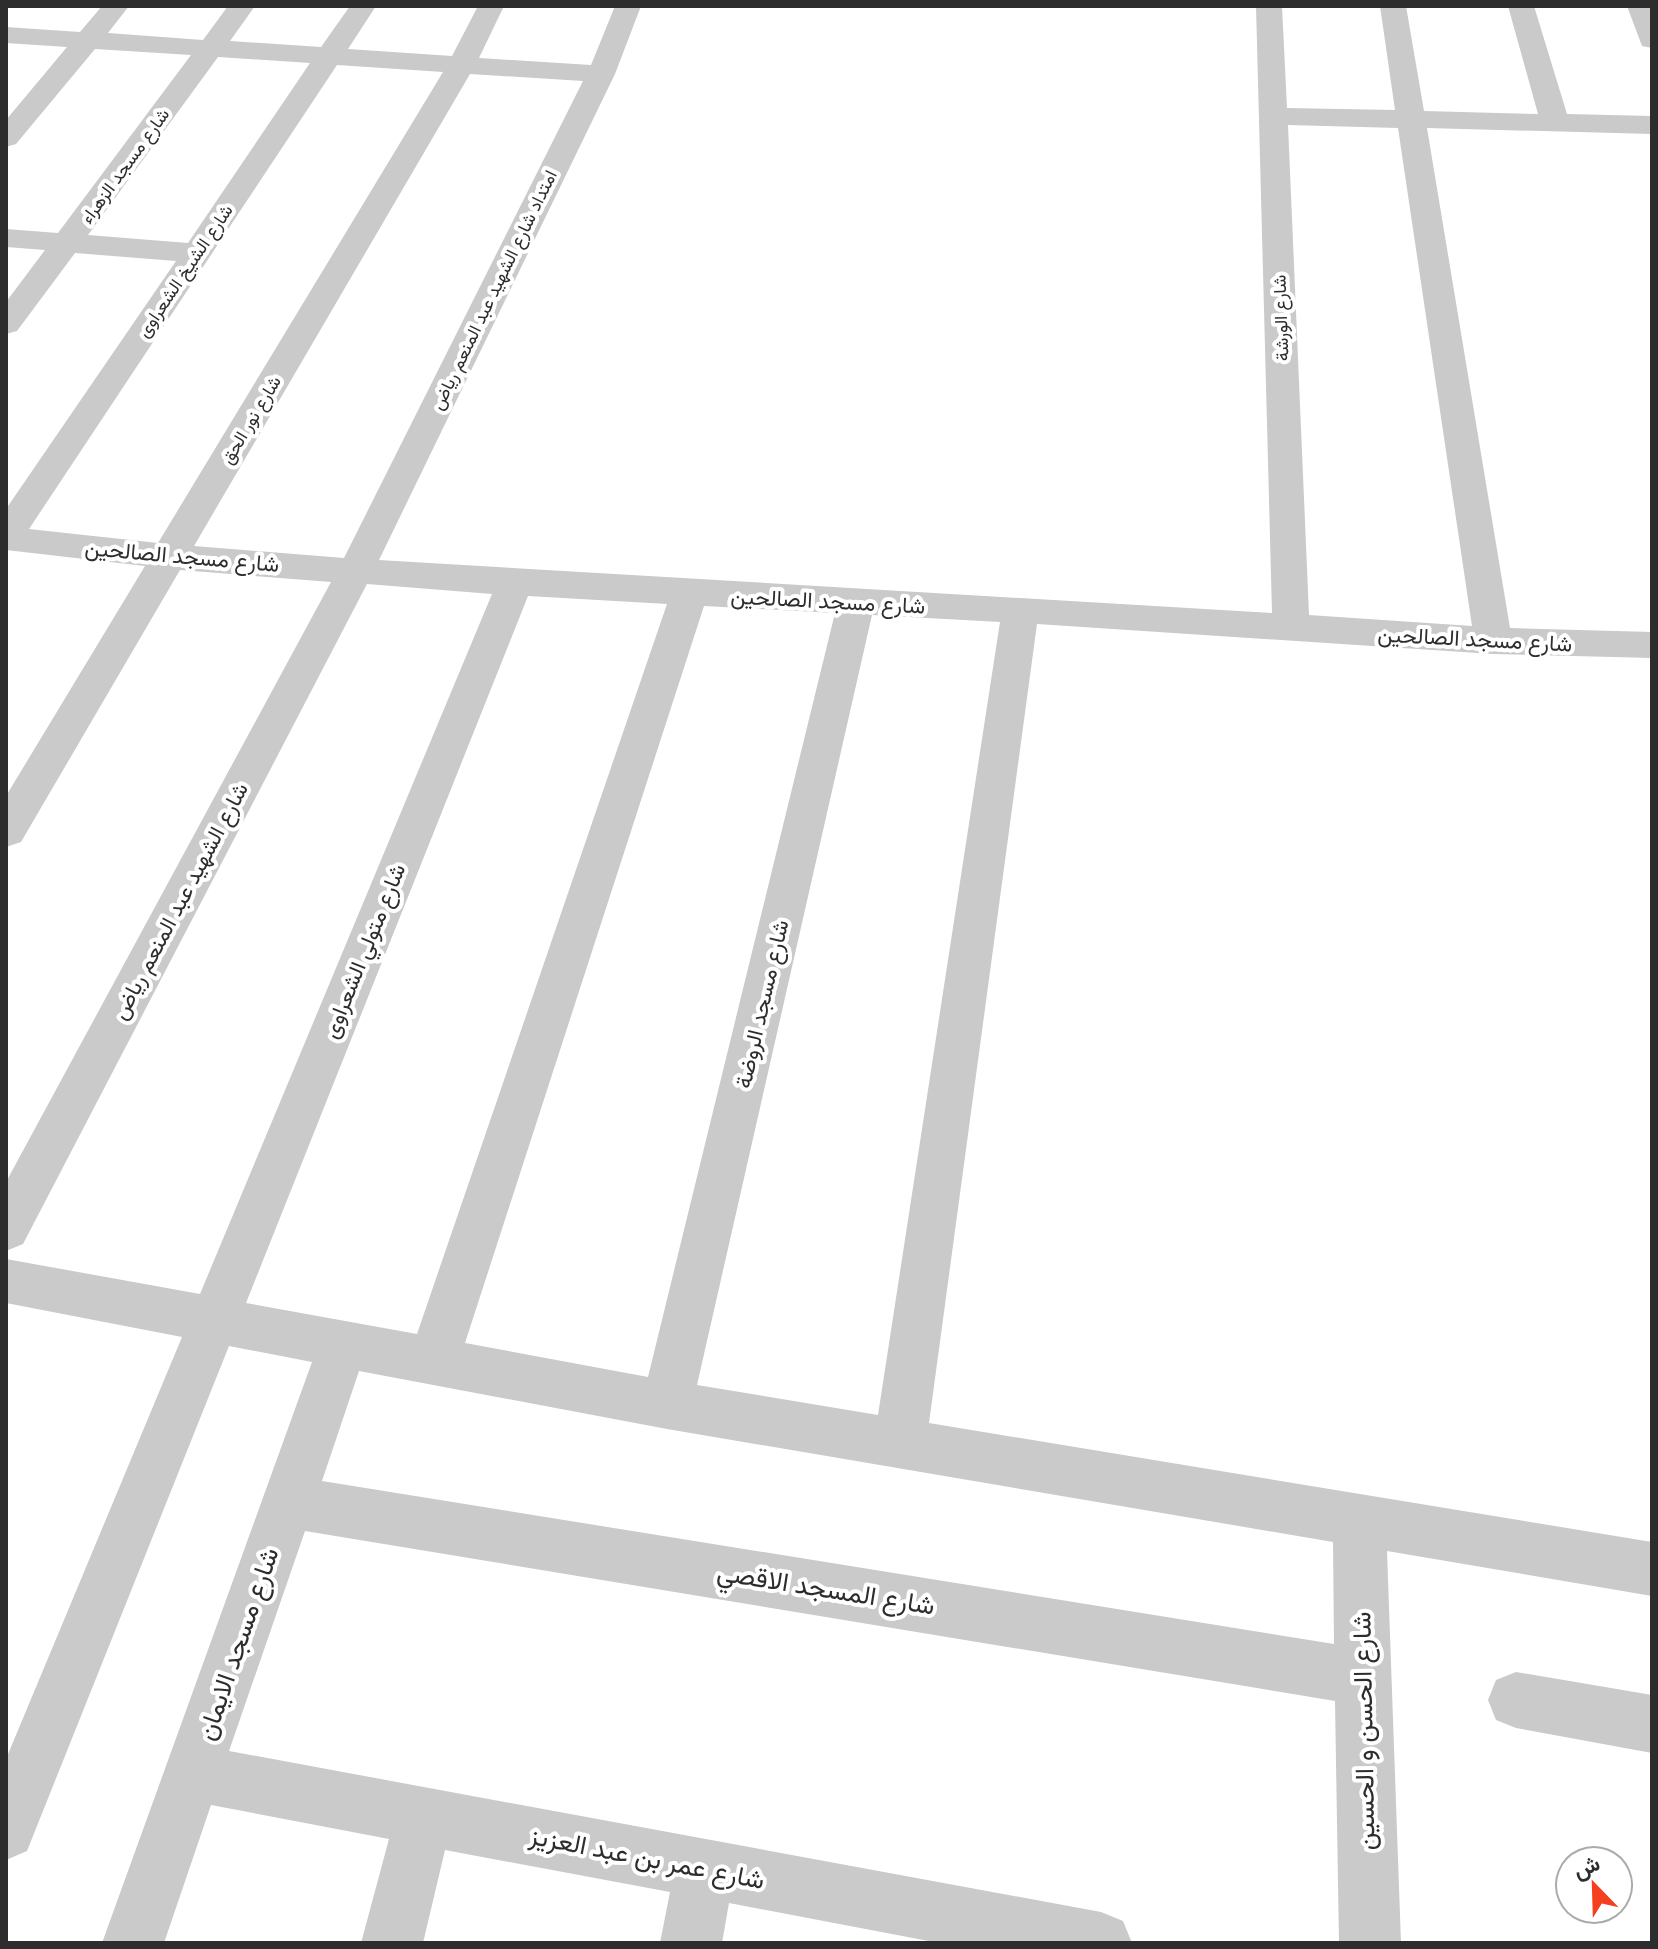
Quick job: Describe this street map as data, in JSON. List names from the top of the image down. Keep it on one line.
{"streets":{"street":["شارع مسجد الزهراء","شارع الشيخ الشعراوى","امتداد شارع الشهيد عبد المنعم رياض","شارع الورشة","شارع نور الحق","شارع مسجد الصالحين","شارع الشهيد عبد المنعم رياض","شارع متولي الشعراوى","شارع مسجد الروضة","شارع المسجد الاقصي","شارع مسجد الايمان","شارع الحسن و الحسين","شارع عمر بن عبد العزيز"]},"crossings":[["شارع الشيخ الشعراوى","شارع مسجد الصالحين"],["امتداد شارع الشهيد عبد المنعم رياض","شارع مسجد الصالحين"],["امتداد شارع الشهيد عبد المنعم رياض","شارع الشهيد عبد المنعم رياض"],["شارع الورشة","شارع مسجد الصالحين"],["شارع نور الحق","شارع مسجد الصالحين"],["شارع مسجد الصالحين","شارع الشهيد عبد المنعم رياض"],["شارع مسجد الصالحين","شارع متولي الشعراوى"],["شارع مسجد الصالحين","شارع مسجد الروضة"],["شارع المسجد الاقصي","شارع مسجد الايمان"],["شارع المسجد الاقصي","شارع الحسن و الحسين"],["شارع مسجد الايمان","شارع عمر بن عبد العزيز"]],"north":"top left"}
